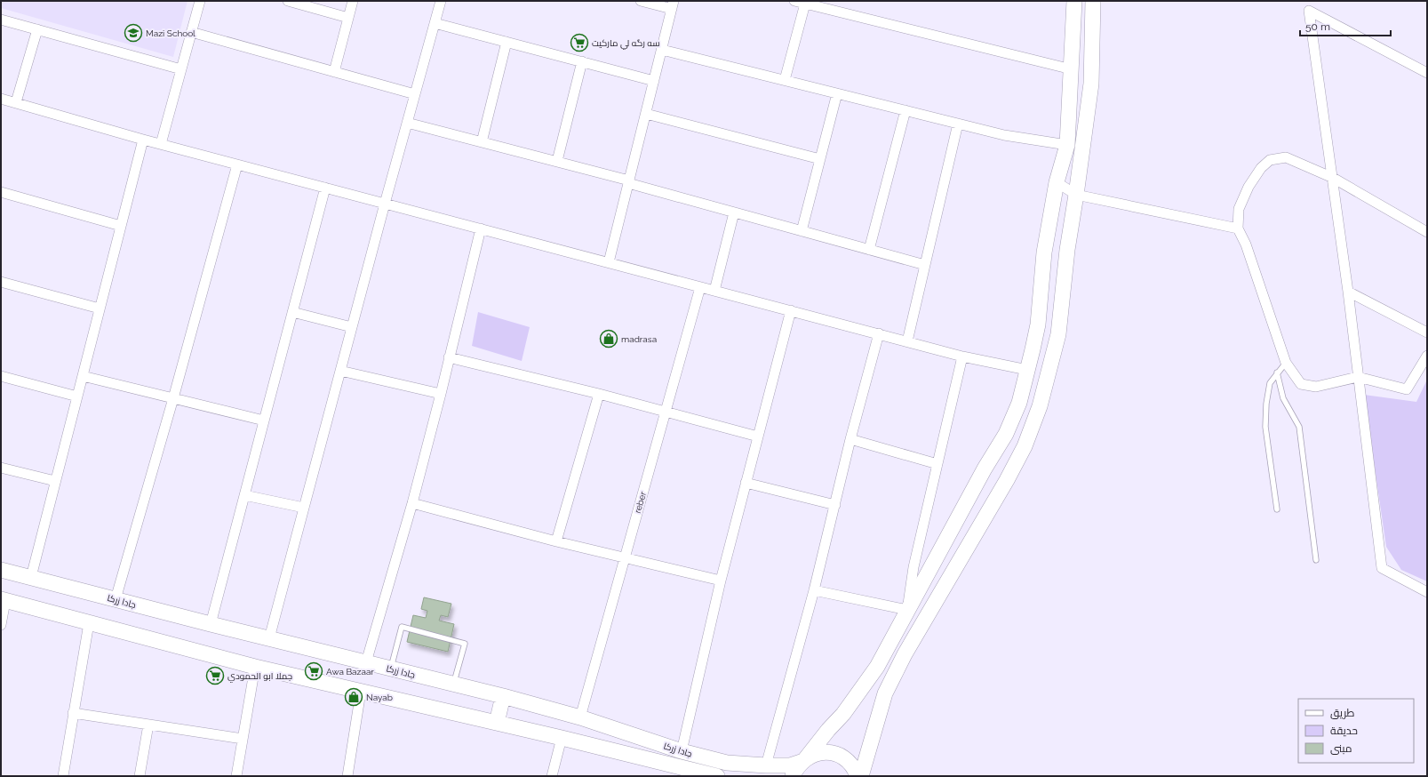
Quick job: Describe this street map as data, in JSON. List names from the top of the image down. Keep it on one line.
{"streets":{"main road":["جادا زرکا"],"street":["reber"]},"crossings":[["reber","جادا زرکا"]],"places":{"school or university":["Mazi School"],"supermarket":["سه رگه لي ماركيت","Awa Bazaar","جملا ابو الحمودي"],"shop":["madrasa","Nayab"]},"legend":["طريق","حديقة","مبنى"],"scale_bar":"50 m"}
